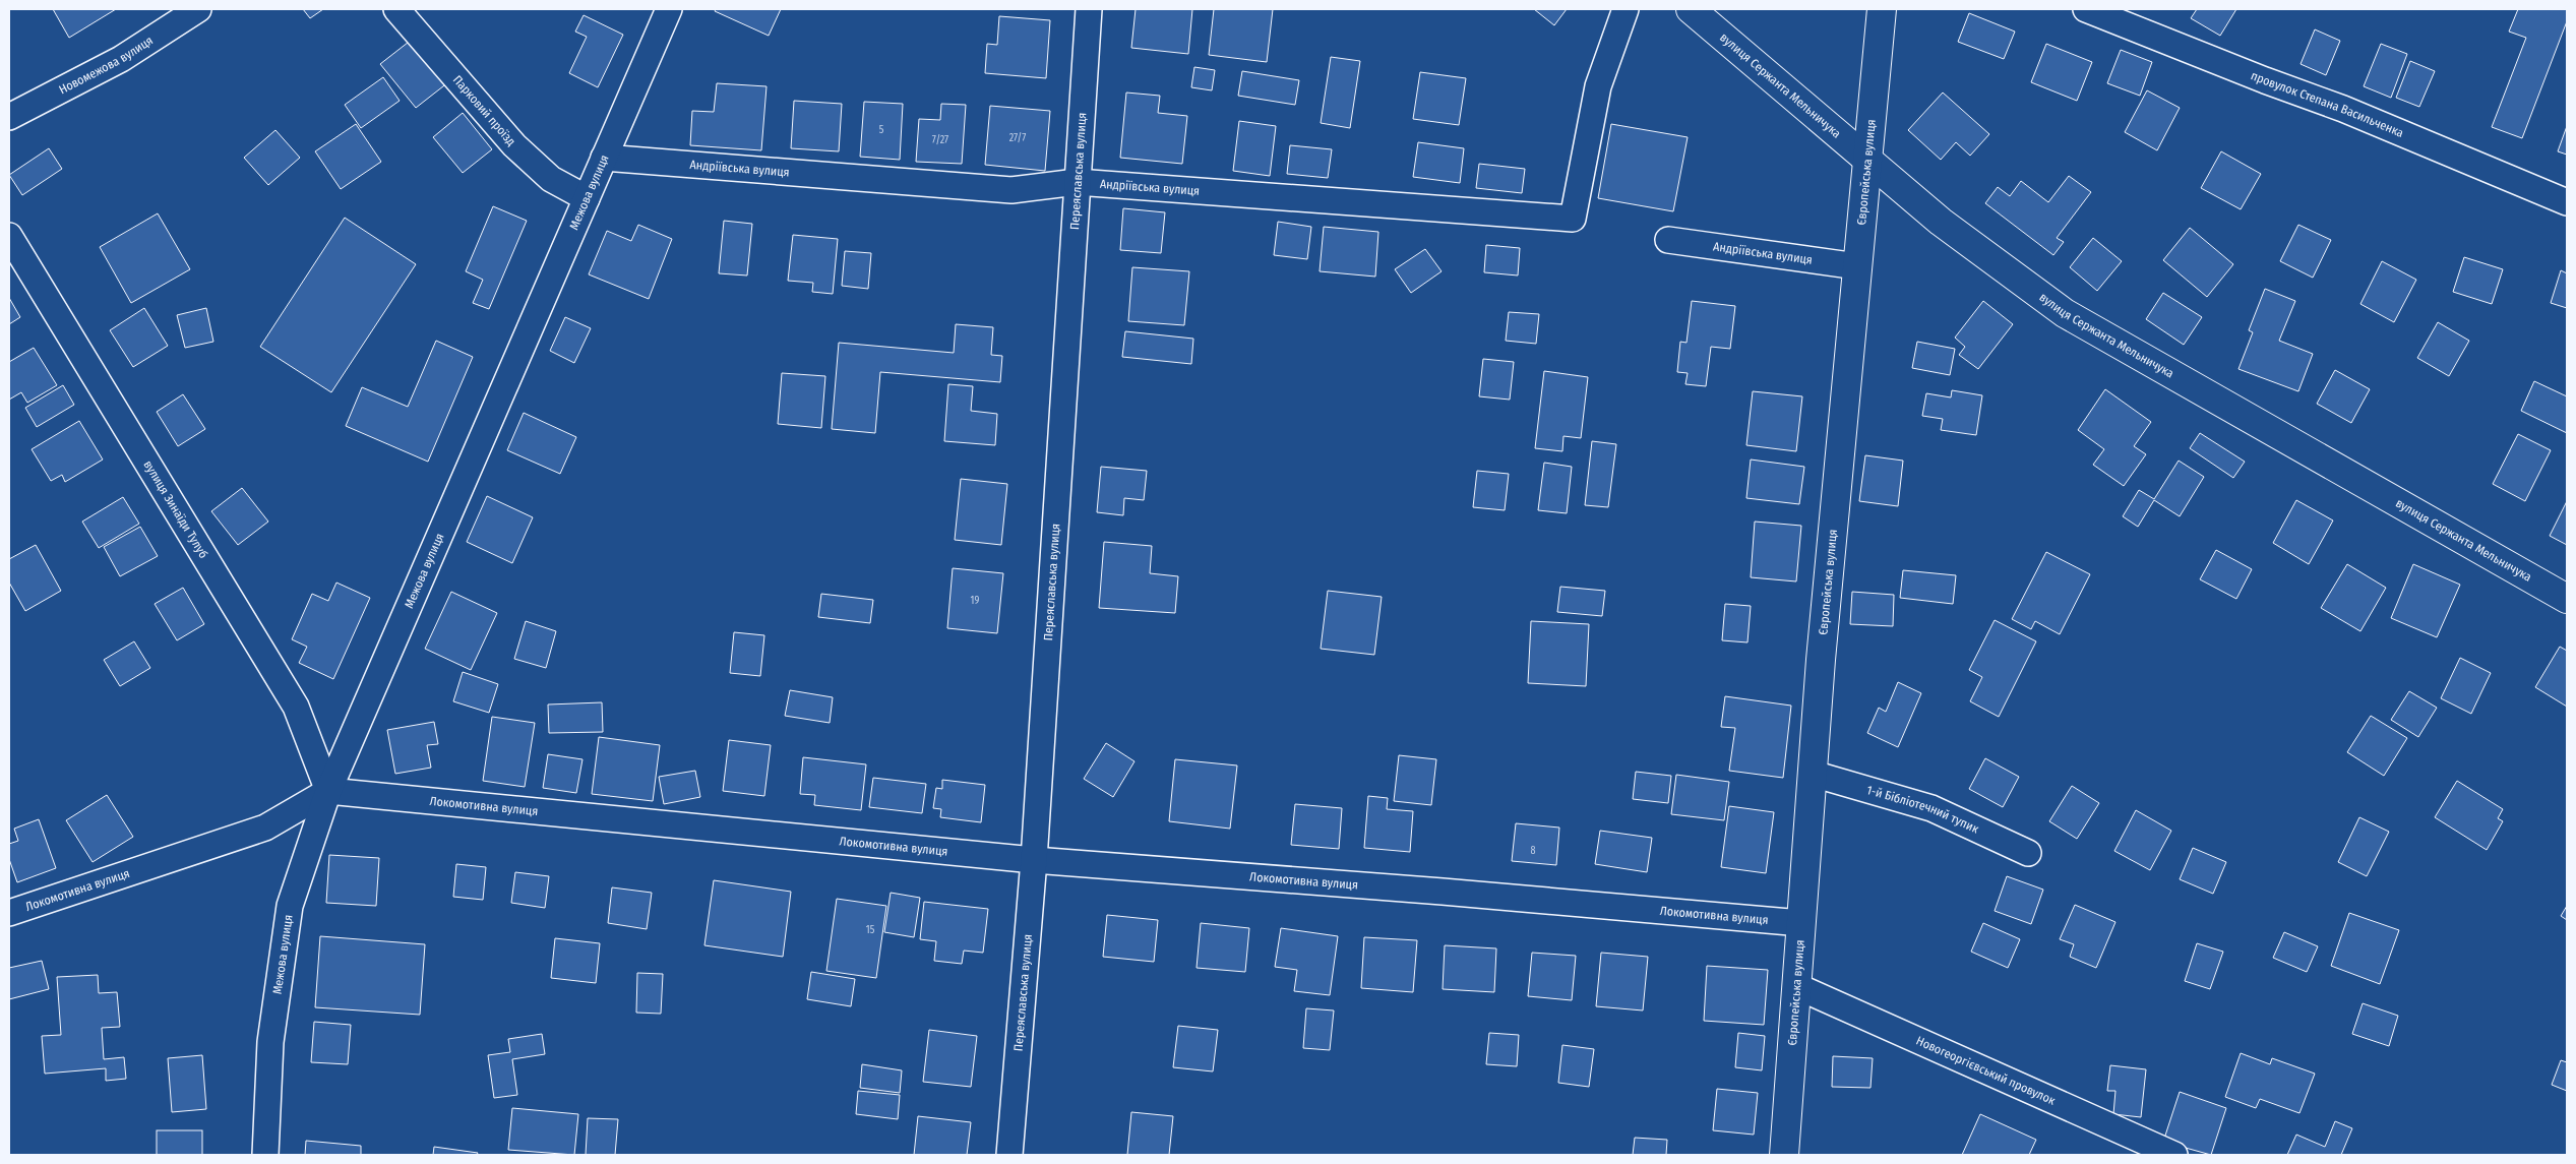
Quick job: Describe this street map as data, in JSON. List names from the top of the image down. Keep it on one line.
{"streets":{"street":["Новомежова вулиця","вулиця Сержанта Мельничука","провулок Степана Васильченка","Парковий проїзд","Андріївська вулиця","Переяславська вулиця","Європейська вулиця","Межова вулиця","вулиця Зинаїди Тулуб","Локомотивна вулиця","1-й Бібліотечний тупик","Новогеоргієвський провулок"]},"crossings":[["вулиця Сержанта Мельничука","Європейська вулиця"],["Парковий проїзд","Межова вулиця"],["Андріївська вулиця","Переяславська вулиця"],["Андріївська вулиця","Європейська вулиця"],["Андріївська вулиця","Межова вулиця"],["Переяславська вулиця","Локомотивна вулиця"],["Європейська вулиця","Локомотивна вулиця"],["Європейська вулиця","1-й Бібліотечний тупик"],["Європейська вулиця","Новогеоргієвський провулок"],["Межова вулиця","вулиця Зинаїди Тулуб"],["Межова вулиця","Локомотивна вулиця"],["вулиця Зинаїди Тулуб","Локомотивна вулиця"]],"house_numbers":["5","27/7","7/27","19","8","15"]}
